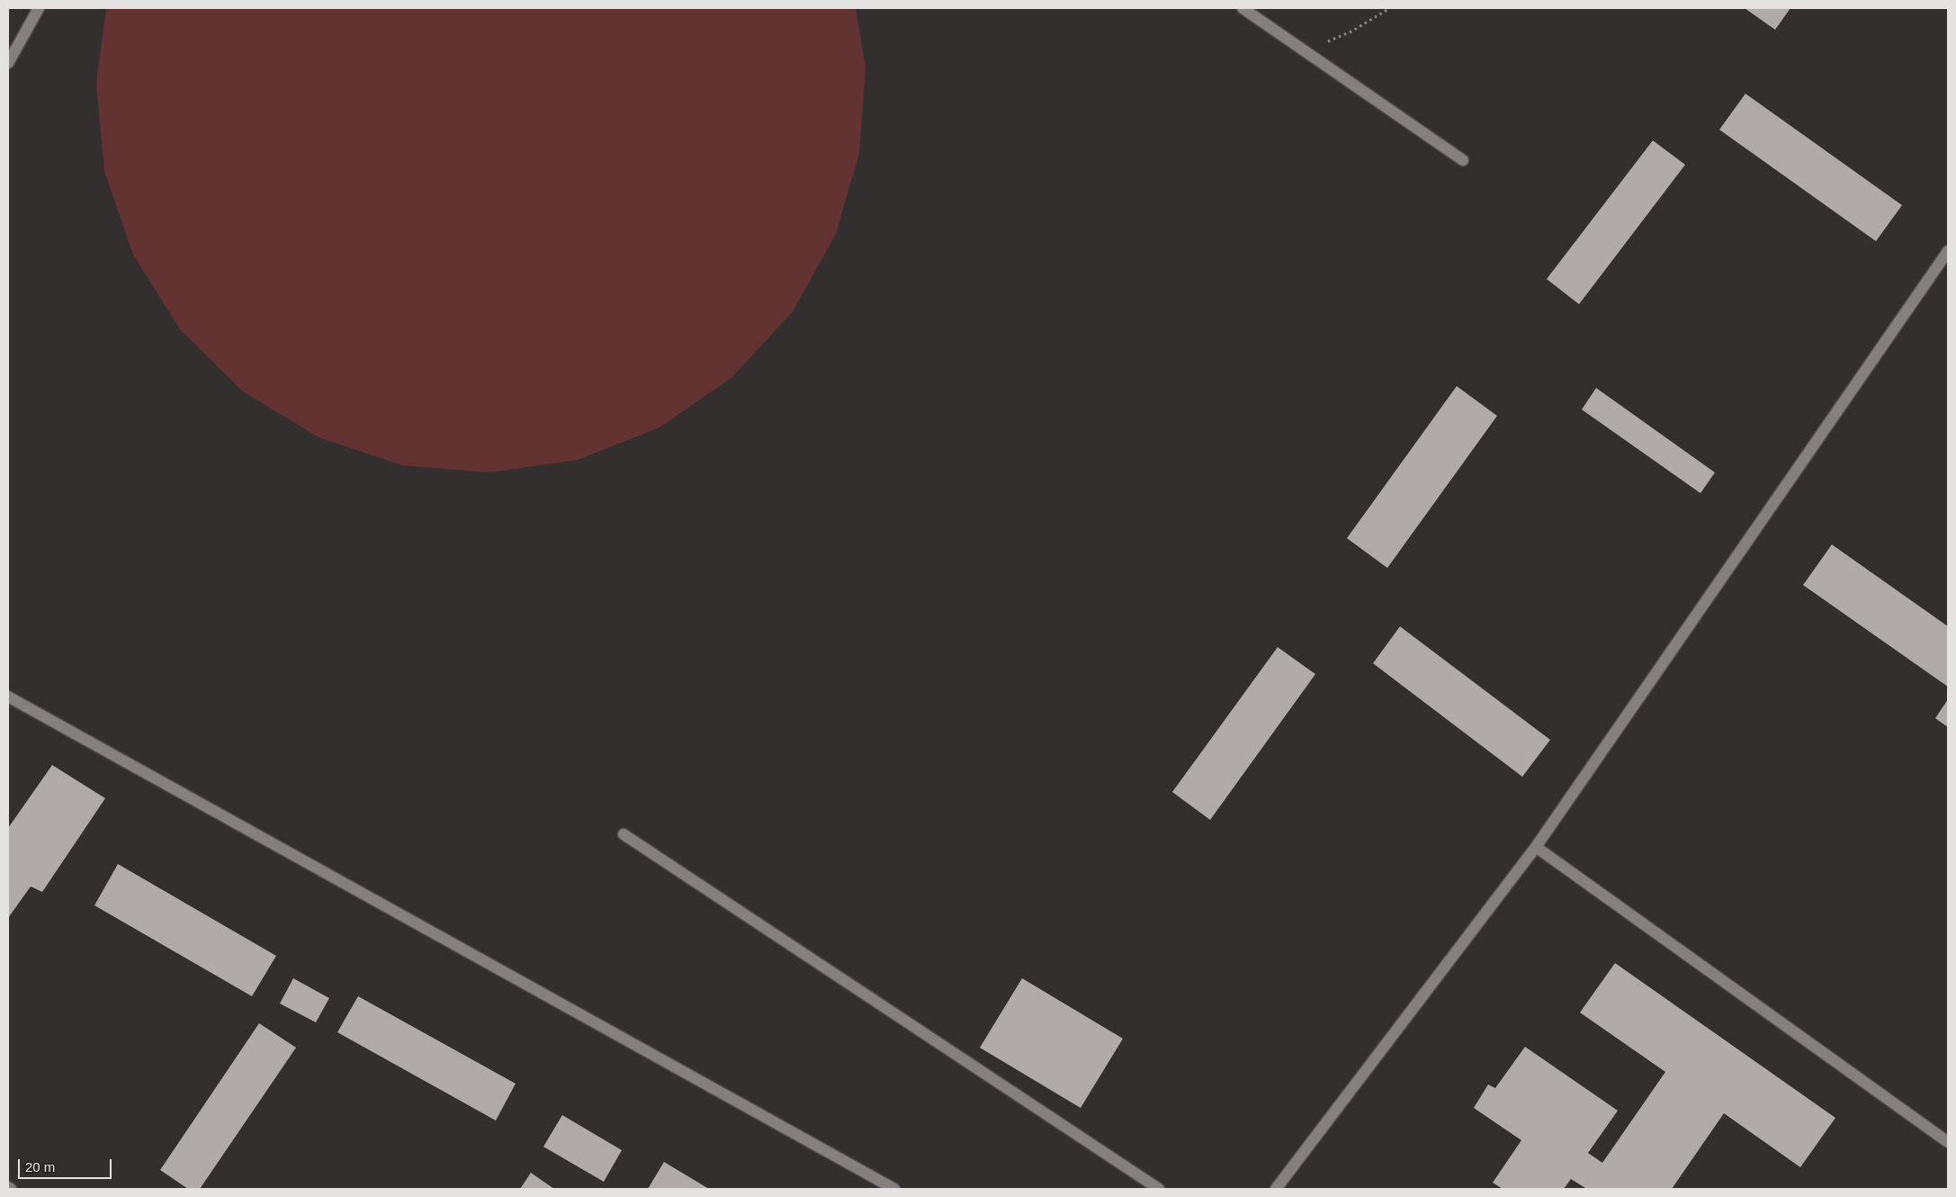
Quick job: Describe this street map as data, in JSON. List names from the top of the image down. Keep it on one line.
{"scale_bar":"20 m"}
